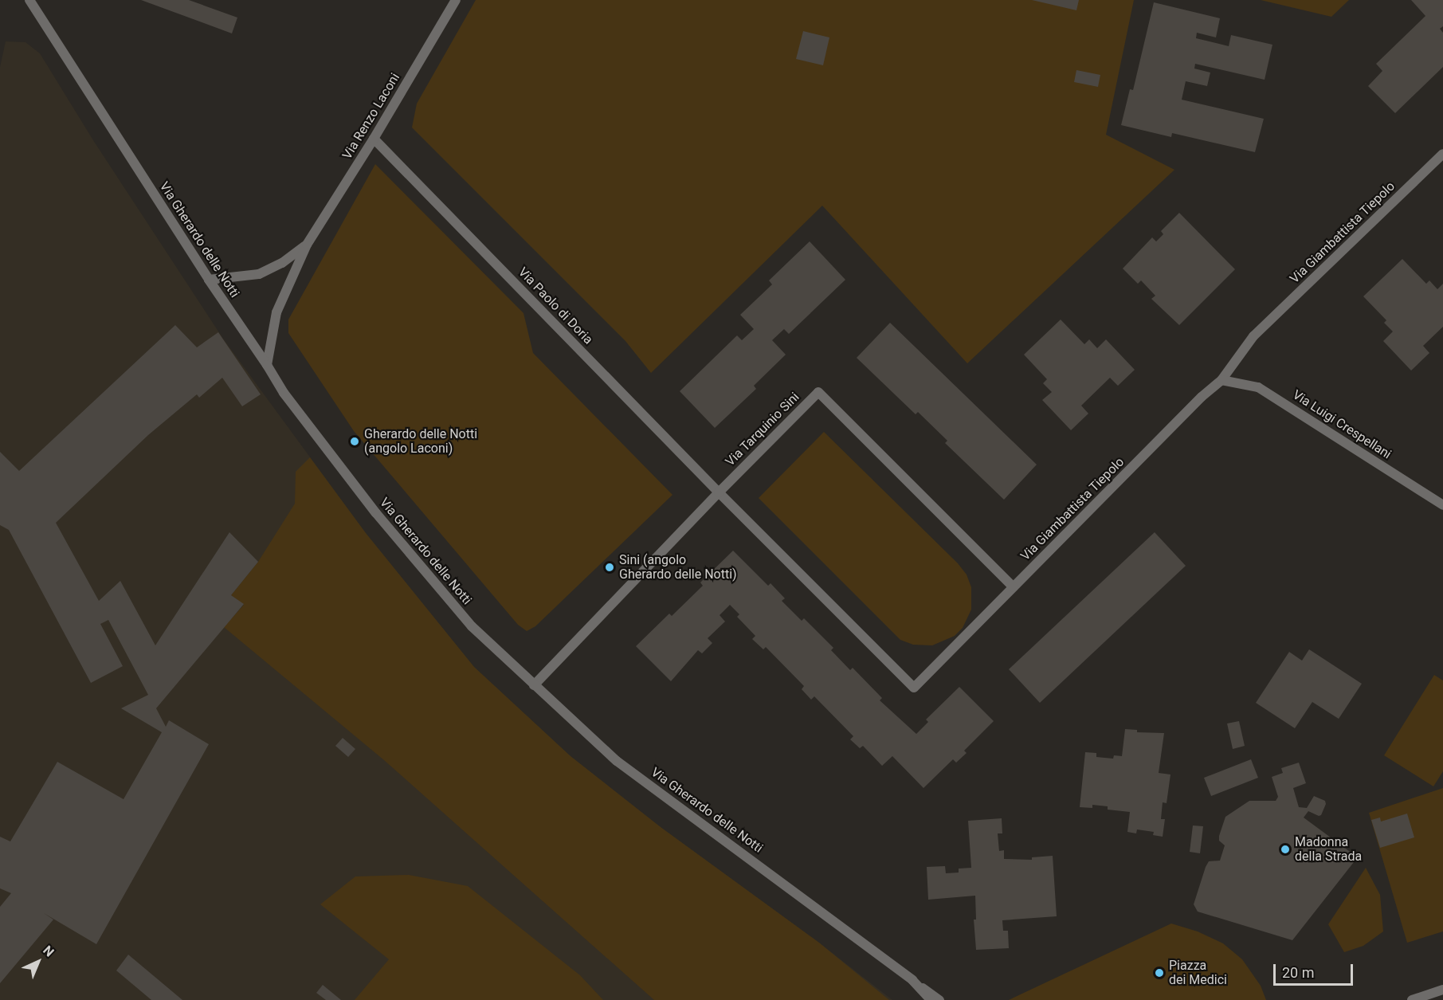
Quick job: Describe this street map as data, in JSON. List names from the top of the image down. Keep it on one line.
{"streets":{"street":["Via Renzo Laconi","Via Giambattista Tiepolo","Via Gherardo delle Notti","Via Paolo di Doria","Via Luigi Crespellani","Via Tarquinio Sini"]},"crossings":[["Via Renzo Laconi","Via Gherardo delle Notti"],["Via Renzo Laconi","Via Paolo di Doria"],["Via Giambattista Tiepolo","Via Paolo di Doria"],["Via Giambattista Tiepolo","Via Luigi Crespellani"],["Via Giambattista Tiepolo","Via Tarquinio Sini"],["Via Gherardo delle Notti","Via Tarquinio Sini"],["Via Paolo di Doria","Via Tarquinio Sini"]],"places":["Gherardo delle Notti (angolo Laconi)","Sini (angolo Gherardo delle Notti)","Madonna della Strada","Piazza dei Medici"],"scale_bar":"20 m","north":"top right"}
